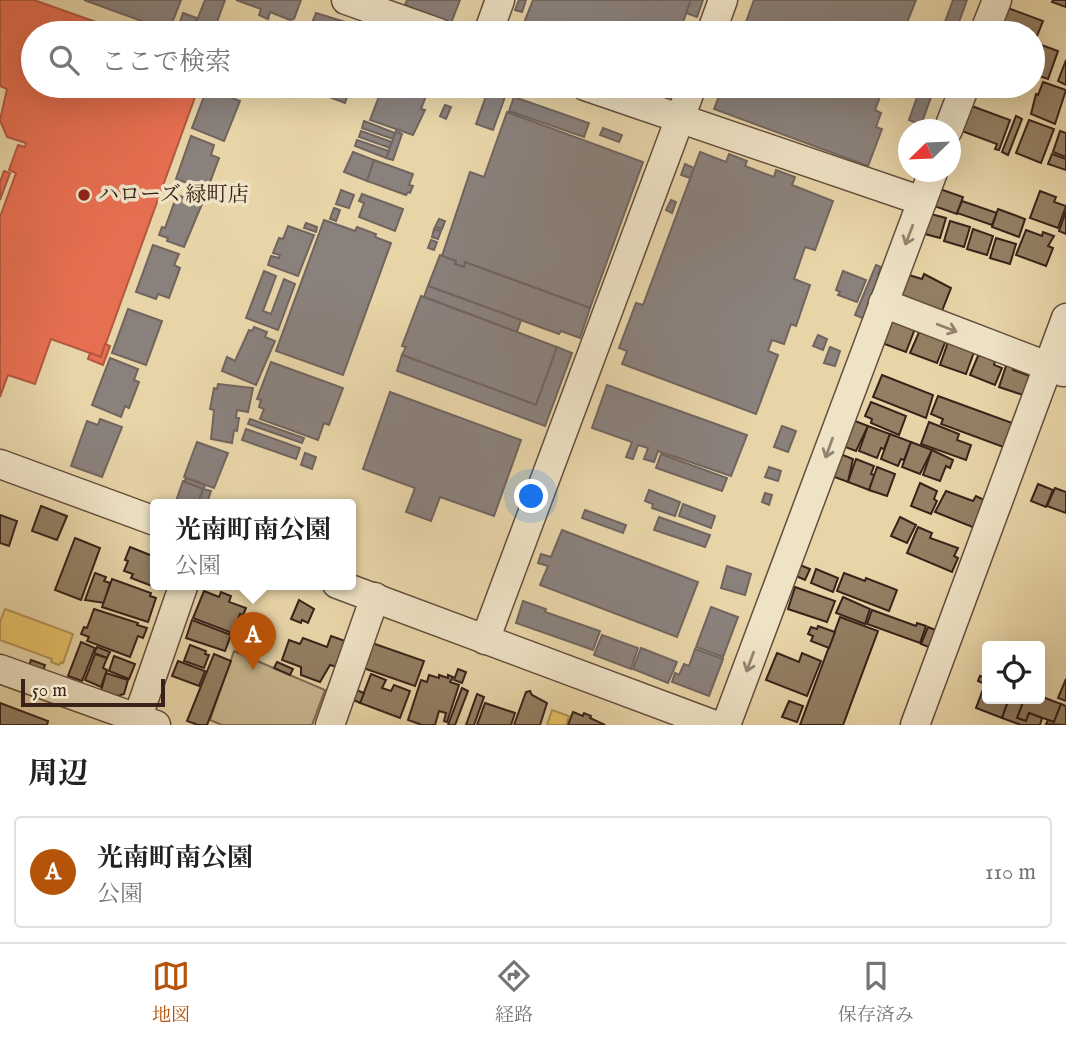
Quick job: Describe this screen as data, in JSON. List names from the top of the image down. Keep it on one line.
{"places":["ハローズ 緑町店"],"scale_bar":"50 m","north":"bottom left","page":{"search":"ここで検索","popup":["光南町南公園","公園"],"pins":"A","scale":"50 m","heading":"周辺","list":[{"mark":"A","name":"光南町南公園","note":"公園","value":"110 m"}],"nav":["地図","経路","保存済み"]}}
